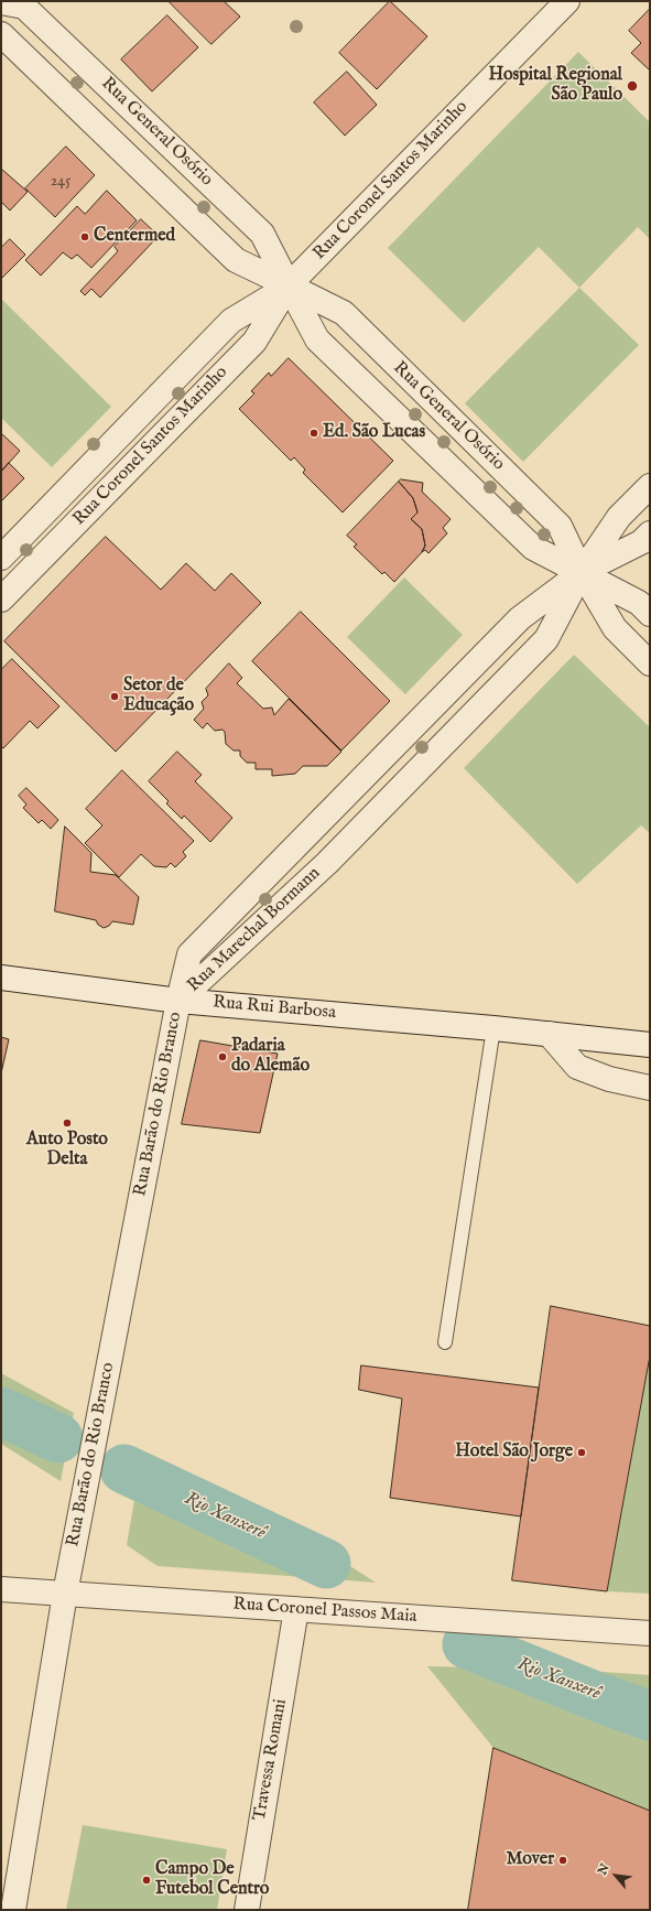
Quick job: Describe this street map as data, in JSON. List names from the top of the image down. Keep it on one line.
{"streets":{"street":["Rua General Osório","Rua Coronel Santos Marinho","Rua Marechal Bormann","Rua Rui Barbosa","Rua Barão do Rio Branco","Rua Coronel Passos Maia","Travessa Romani"]},"crossings":[["Rua General Osório","Rua Coronel Santos Marinho"],["Rua General Osório","Rua Marechal Bormann"],["Rua Marechal Bormann","Rua Rui Barbosa"],["Rua Marechal Bormann","Rua Barão do Rio Branco"],["Rua Rui Barbosa","Rua Barão do Rio Branco"],["Rua Barão do Rio Branco","Rua Coronel Passos Maia"],["Rua Coronel Passos Maia","Travessa Romani"]],"water":["Rio Xanxerê"],"places":["Hospital Regional São Paulo","Centermed","Ed. São Lucas","Setor de Educação","Padaria do Alemão","Auto Posto Delta","Hotel São Jorge","Mover","Campo De Futebol Centro"],"house_numbers":["245"],"north":"top left"}
